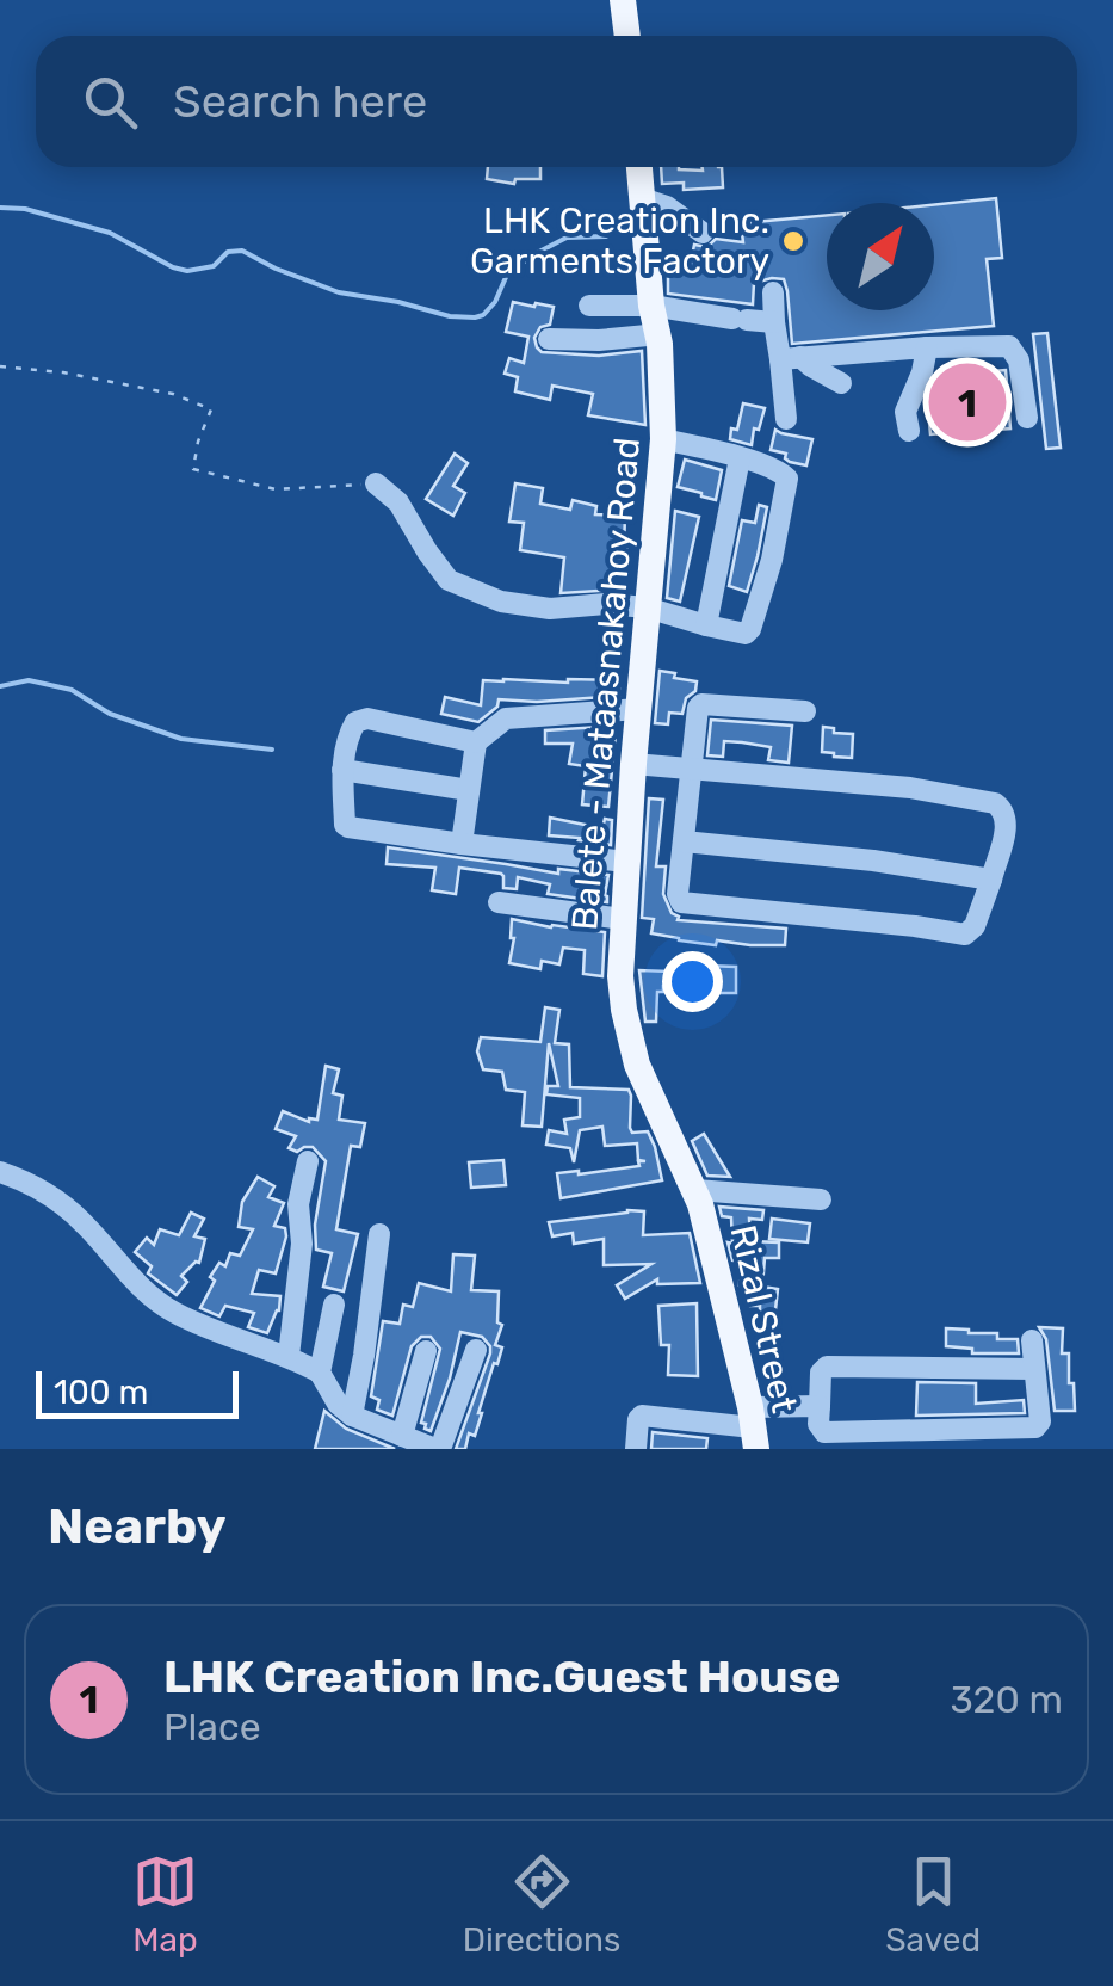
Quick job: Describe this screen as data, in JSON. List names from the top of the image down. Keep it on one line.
{"streets":{"main road":["Balete - Mataasnakahoy Road","Rizal Street"]},"crossings":[["Balete - Mataasnakahoy Road","Rizal Street"]],"places":["LHK Creation Inc. Garments Factory"],"scale_bar":"100 m","north":"top right","page":{"search":"Search here","pins":"1","scale":"100 m","heading":"Nearby","list":[{"mark":"1","name":"LHK Creation Inc.Guest House","note":"Place","value":"320 m"}],"nav":["Map","Directions","Saved"]}}
